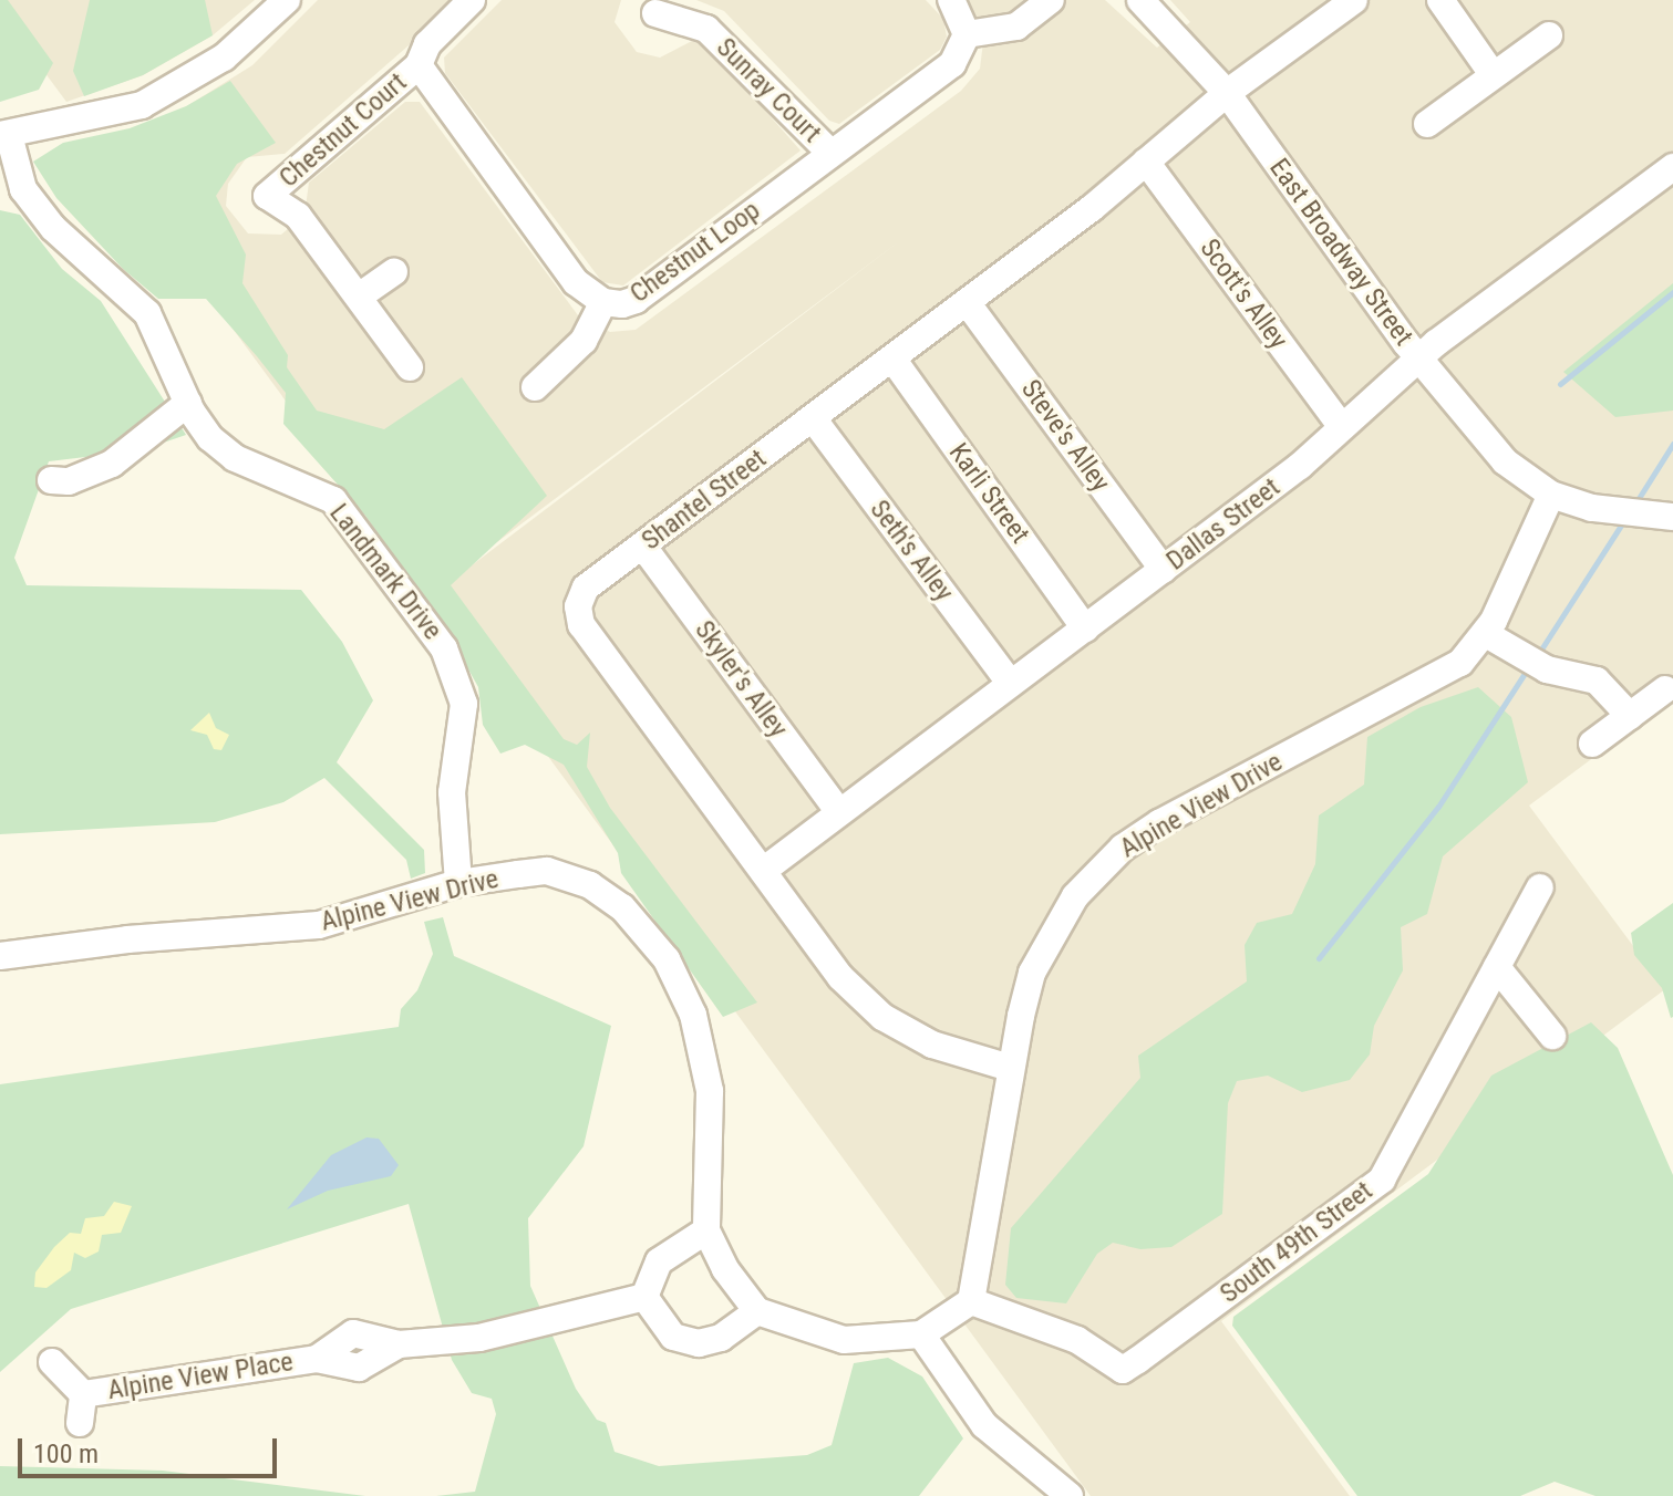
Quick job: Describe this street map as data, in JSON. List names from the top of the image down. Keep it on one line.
{"streets":{"street":["Sunray Court","Chestnut Court","Chestnut Loop","East Broadway Street","Scott's Alley","Steve's Alley","Karli Street","Shantel Street","Dallas Street","Seth's Alley","Landmark Drive","Skyler's Alley","Alpine View Drive","South 49th Street","Alpine View Place"]},"crossings":[["Sunray Court","Chestnut Loop"],["Chestnut Court","Chestnut Loop"],["East Broadway Street","Shantel Street"],["East Broadway Street","Dallas Street"],["East Broadway Street","Alpine View Drive"],["Scott's Alley","Shantel Street"],["Scott's Alley","Dallas Street"],["Steve's Alley","Shantel Street"],["Steve's Alley","Dallas Street"],["Karli Street","Shantel Street"],["Karli Street","Dallas Street"],["Shantel Street","Dallas Street"],["Shantel Street","Seth's Alley"],["Shantel Street","Skyler's Alley"],["Shantel Street","Alpine View Drive"],["Dallas Street","Seth's Alley"],["Dallas Street","Skyler's Alley"],["Landmark Drive","Alpine View Drive"],["Alpine View Drive","South 49th Street"]],"scale_bar":"100 m"}
